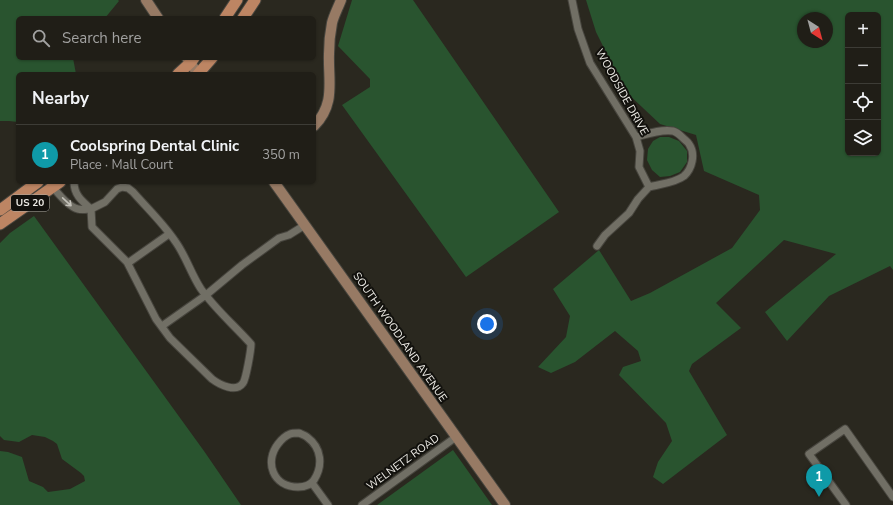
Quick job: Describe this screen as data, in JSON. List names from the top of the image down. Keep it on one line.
{"streets":{"main road":["US 20"],"street":["WOODSIDE DRIVE","SOUTH WOODLAND AVENUE","WELNETZ ROAD"]},"crossings":[["SOUTH WOODLAND AVENUE","WELNETZ ROAD"]],"north":"bottom right","page":{"map_buttons":["+","−"],"search":"Search here","heading":"Nearby","list":[{"mark":"1","name":"Coolspring Dental Clinic","note":"Place · Mall Court","value":"350 m"}],"pins":"1"}}
